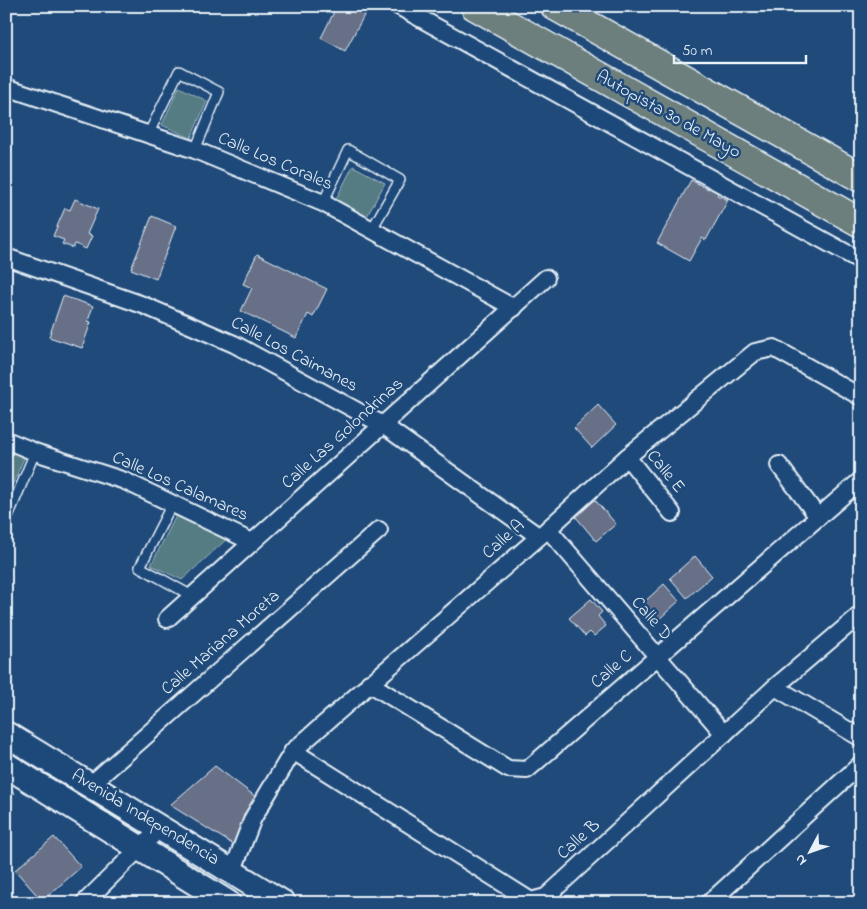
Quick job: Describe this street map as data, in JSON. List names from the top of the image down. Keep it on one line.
{"streets":{"highway":["Autopista 30 de Mayo"],"main road":["Avenida Independencia"],"street":["Calle Los Corales","Calle Los Caimanes","Calle Las Golondrinas","Calle E","Calle Los Calamares","Calle A","Calle D","Calle Mariana Moreta","Calle C","Calle B"]},"crossings":[["Calle Los Corales","Calle Las Golondrinas"],["Calle Los Caimanes","Calle Las Golondrinas"],["Calle Los Caimanes","Calle A"],["Calle Los Caimanes","Calle D"],["Calle Las Golondrinas","Calle Los Calamares"],["Calle E","Calle A"],["Calle A","Calle D"],["Calle A","Calle C"],["Calle A","Avenida Independencia"],["Calle A","Calle B"],["Calle D","Calle C"],["Calle D","Calle B"],["Calle Mariana Moreta","Avenida Independencia"]],"scale_bar":"50 m","north":"bottom left"}
